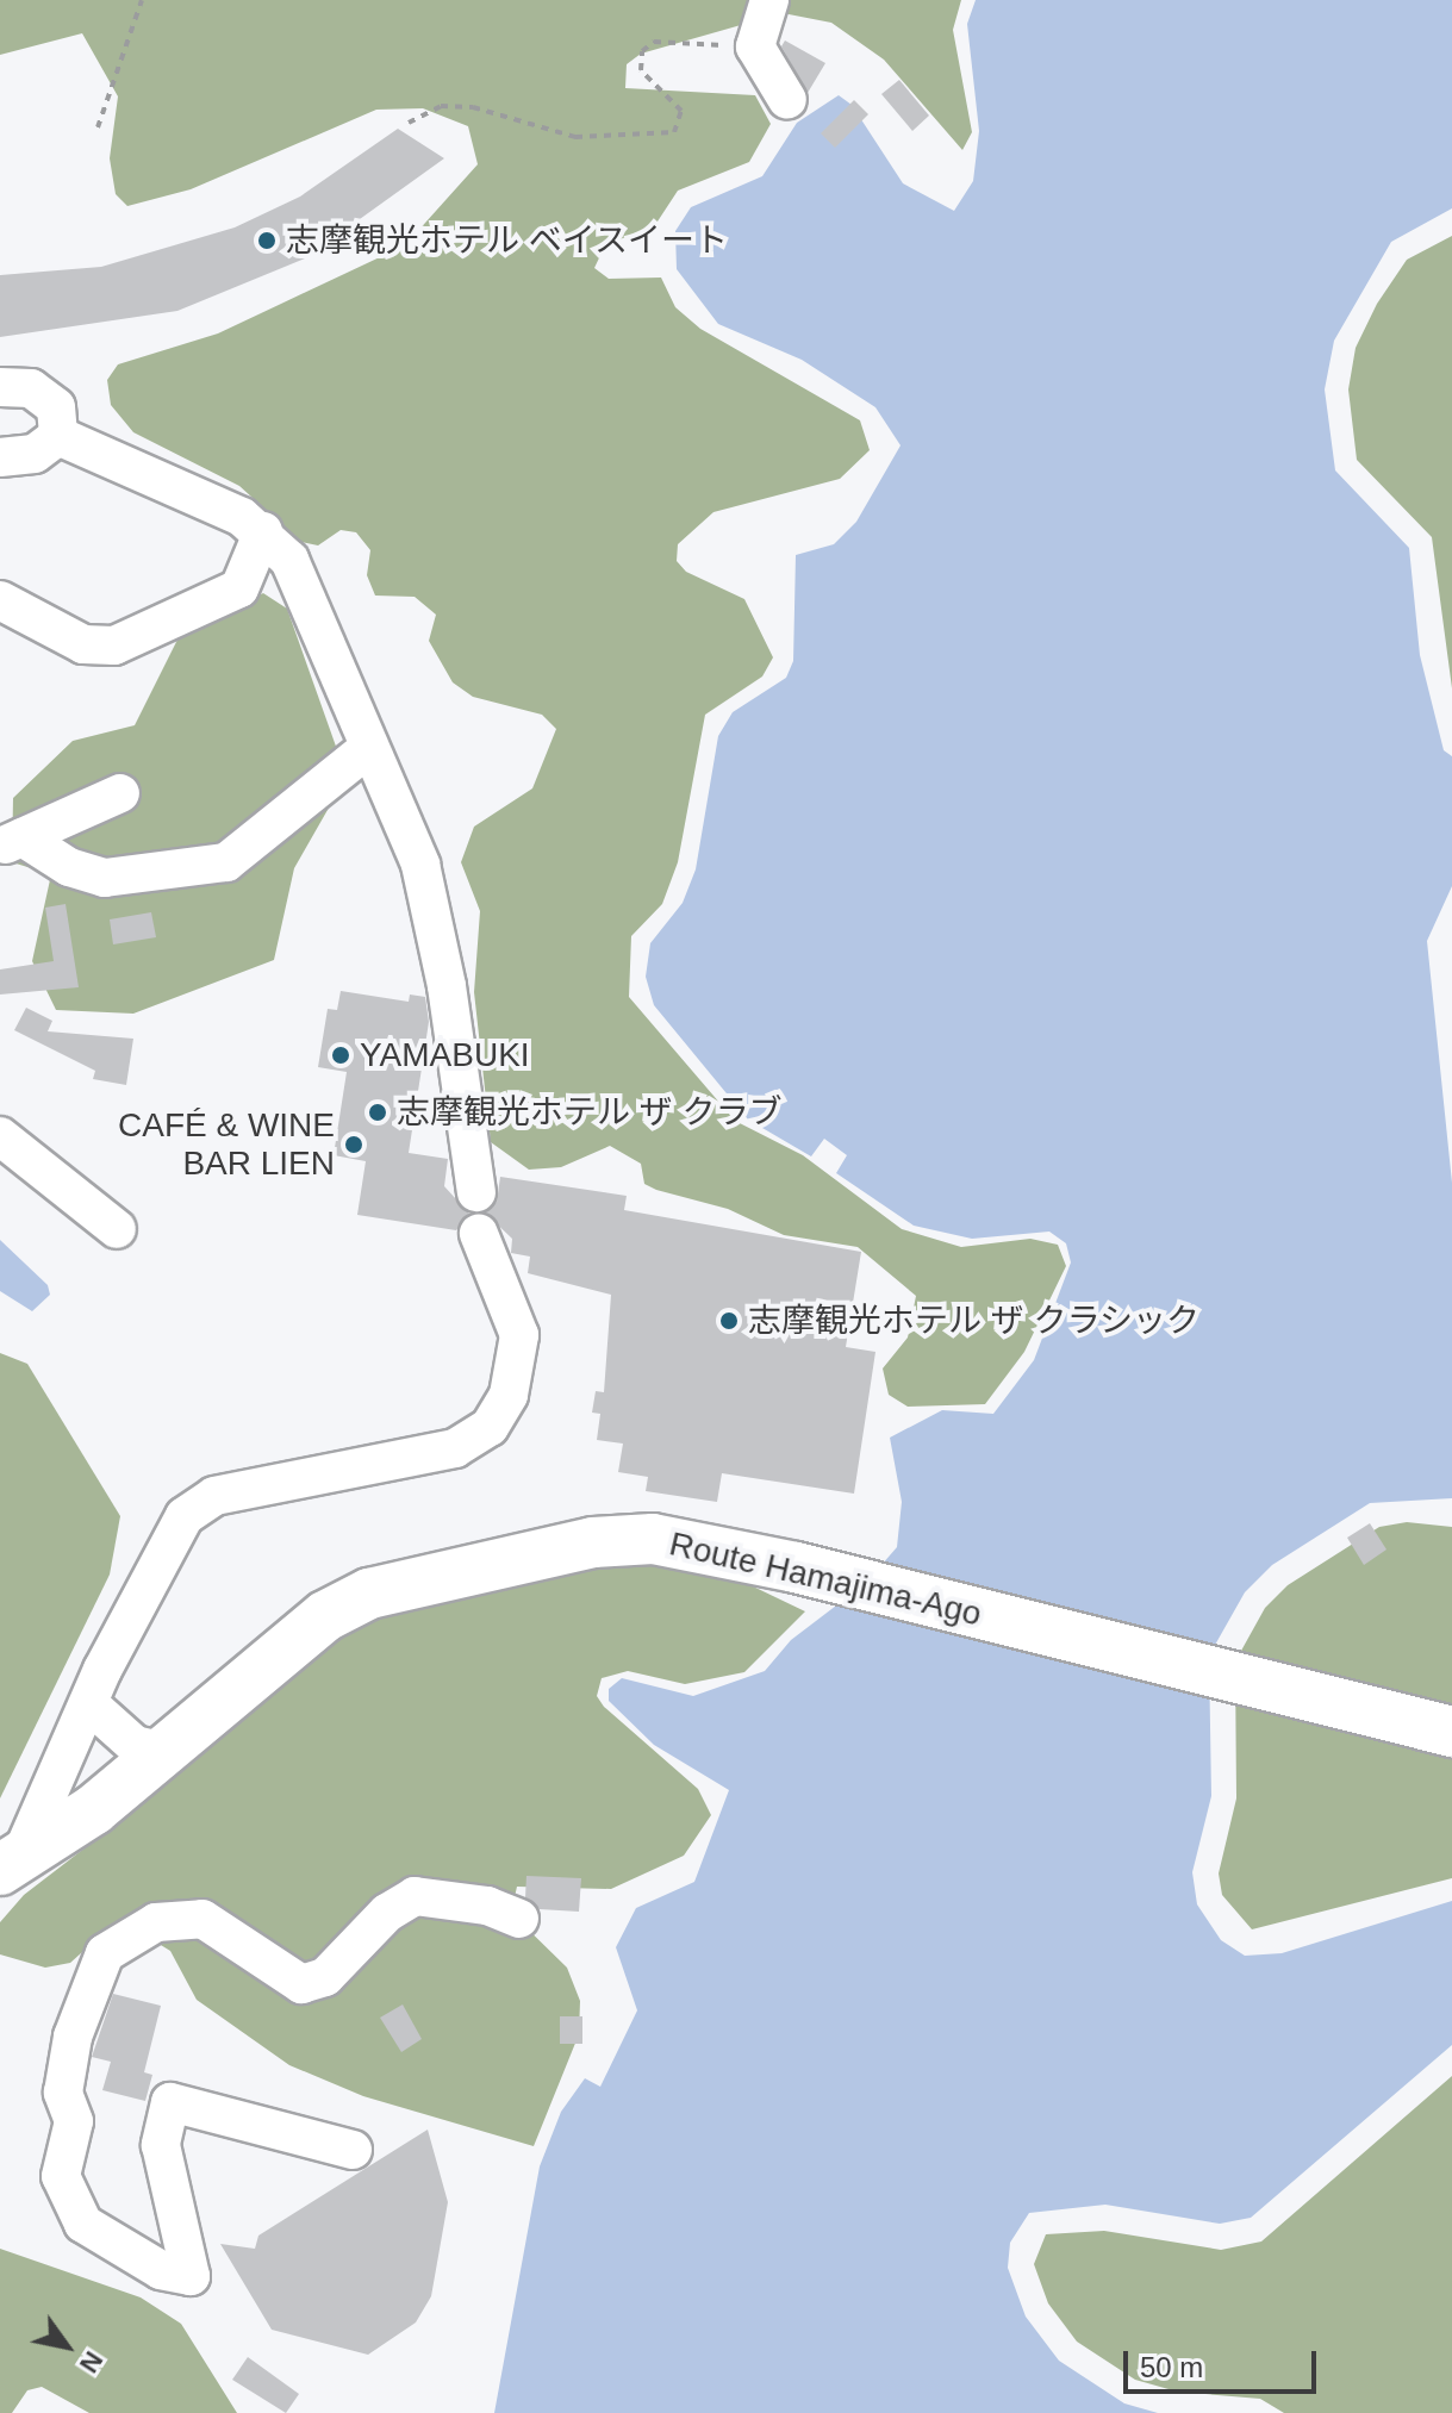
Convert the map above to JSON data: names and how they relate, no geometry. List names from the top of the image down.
{
  "streets": {
    "main road": ["Route Hamajima-Ago"]
  },
  "places": [
    "志摩観光ホテル ベイスイート",
    "YAMABUKI",
    "志摩観光ホテル ザ クラブ",
    "CAFÉ & WINE BAR LIEN",
    "志摩観光ホテル ザ クラシック"
  ],
  "scale_bar": "50 m",
  "north": "bottom right"
}
